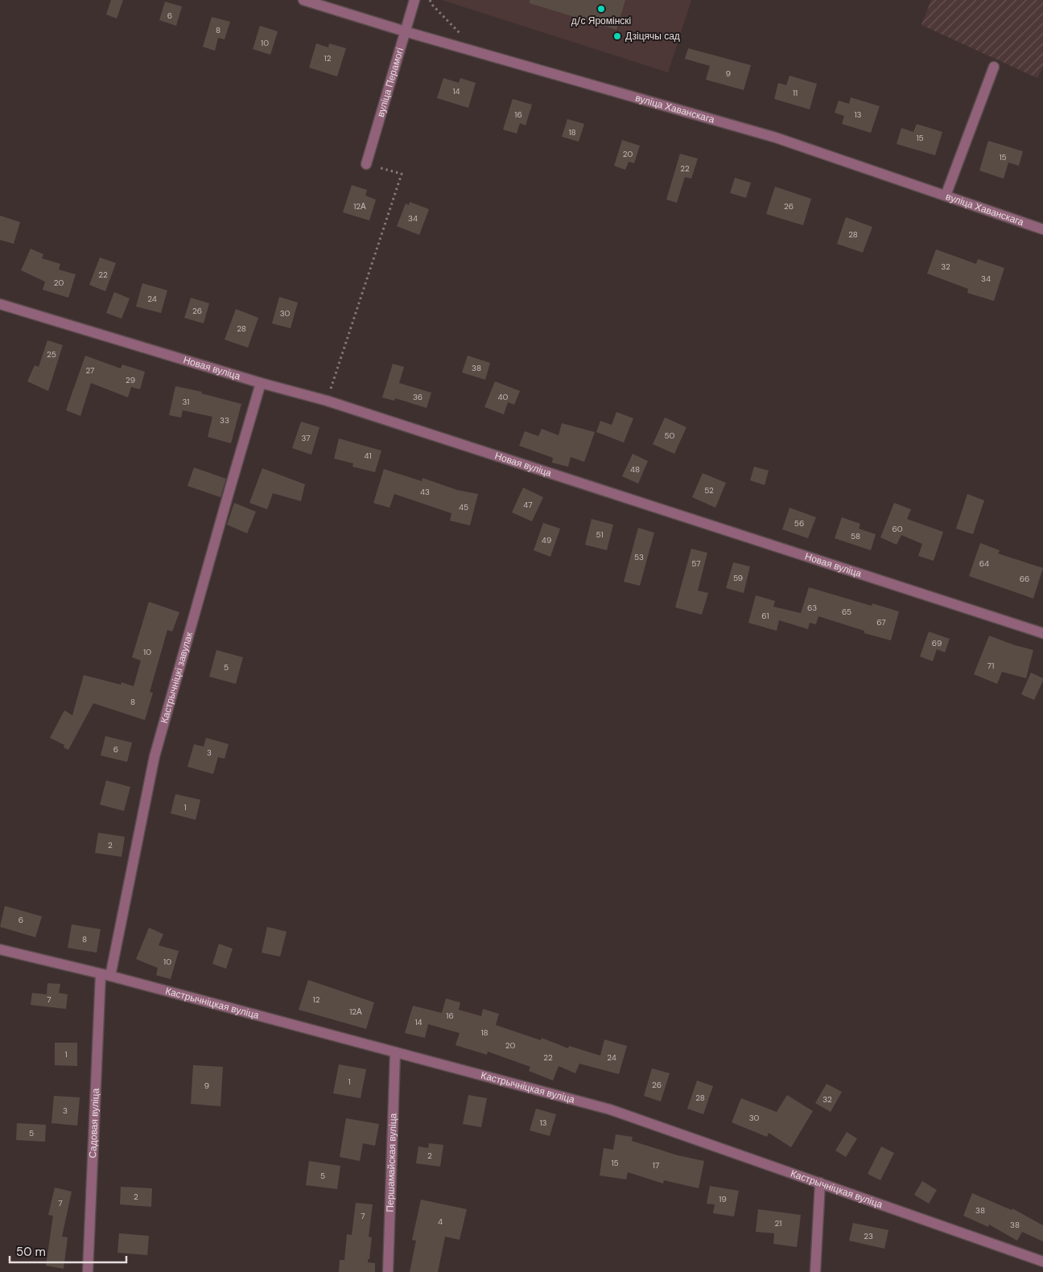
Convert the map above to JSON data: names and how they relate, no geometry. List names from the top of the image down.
{
  "streets": {
    "street": [
      "вуліца Перамогі",
      "вуліца Хаванскага",
      "Новая вуліца",
      "Кастрычніцкі завулак",
      "Кастрычніцкая вуліца",
      "Садовая вуліца",
      "Першамайская вуліца"
    ]
  },
  "crossings": [
    ["вуліца Перамогі", "вуліца Хаванскага"],
    ["Новая вуліца", "Кастрычніцкі завулак"],
    ["Кастрычніцкі завулак", "Кастрычніцкая вуліца"],
    ["Кастрычніцкі завулак", "Садовая вуліца"],
    ["Кастрычніцкая вуліца", "Садовая вуліца"],
    ["Кастрычніцкая вуліца", "Першамайская вуліца"]
  ],
  "places": ["д/с Яромінскі", "Дзіцячы сад"],
  "house_numbers": [
    "6",
    "8",
    "10",
    "12",
    "9",
    "14",
    "11",
    "16",
    "13",
    "18",
    "15",
    "20",
    "15",
    "22",
    "12А",
    "26",
    "34",
    "28",
    "32",
    "22",
    "34",
    "20",
    "24",
    "26",
    "30",
    "28",
    "25",
    "38",
    "27",
    "29",
    "36",
    "40",
    "31",
    "33",
    "50",
    "37",
    "41",
    "48",
    "52",
    "43",
    "47",
    "45",
    "56",
    "60",
    "51",
    "58",
    "49",
    "53",
    "57",
    "64",
    "59",
    "66",
    "63",
    "65",
    "61",
    "67",
    "69",
    "10",
    "71",
    "5",
    "8",
    "6",
    "3",
    "1",
    "2",
    "6",
    "8",
    "10",
    "7",
    "12",
    "12А",
    "16",
    "14",
    "18",
    "20",
    "1",
    "22",
    "24",
    "1",
    "26",
    "9",
    "28",
    "32",
    "3",
    "30",
    "13",
    "5",
    "2",
    "15",
    "17",
    "5",
    "2",
    "19",
    "7",
    "38",
    "7",
    "4",
    "21",
    "38",
    "23"
  ],
  "scale_bar": "50 m"
}
